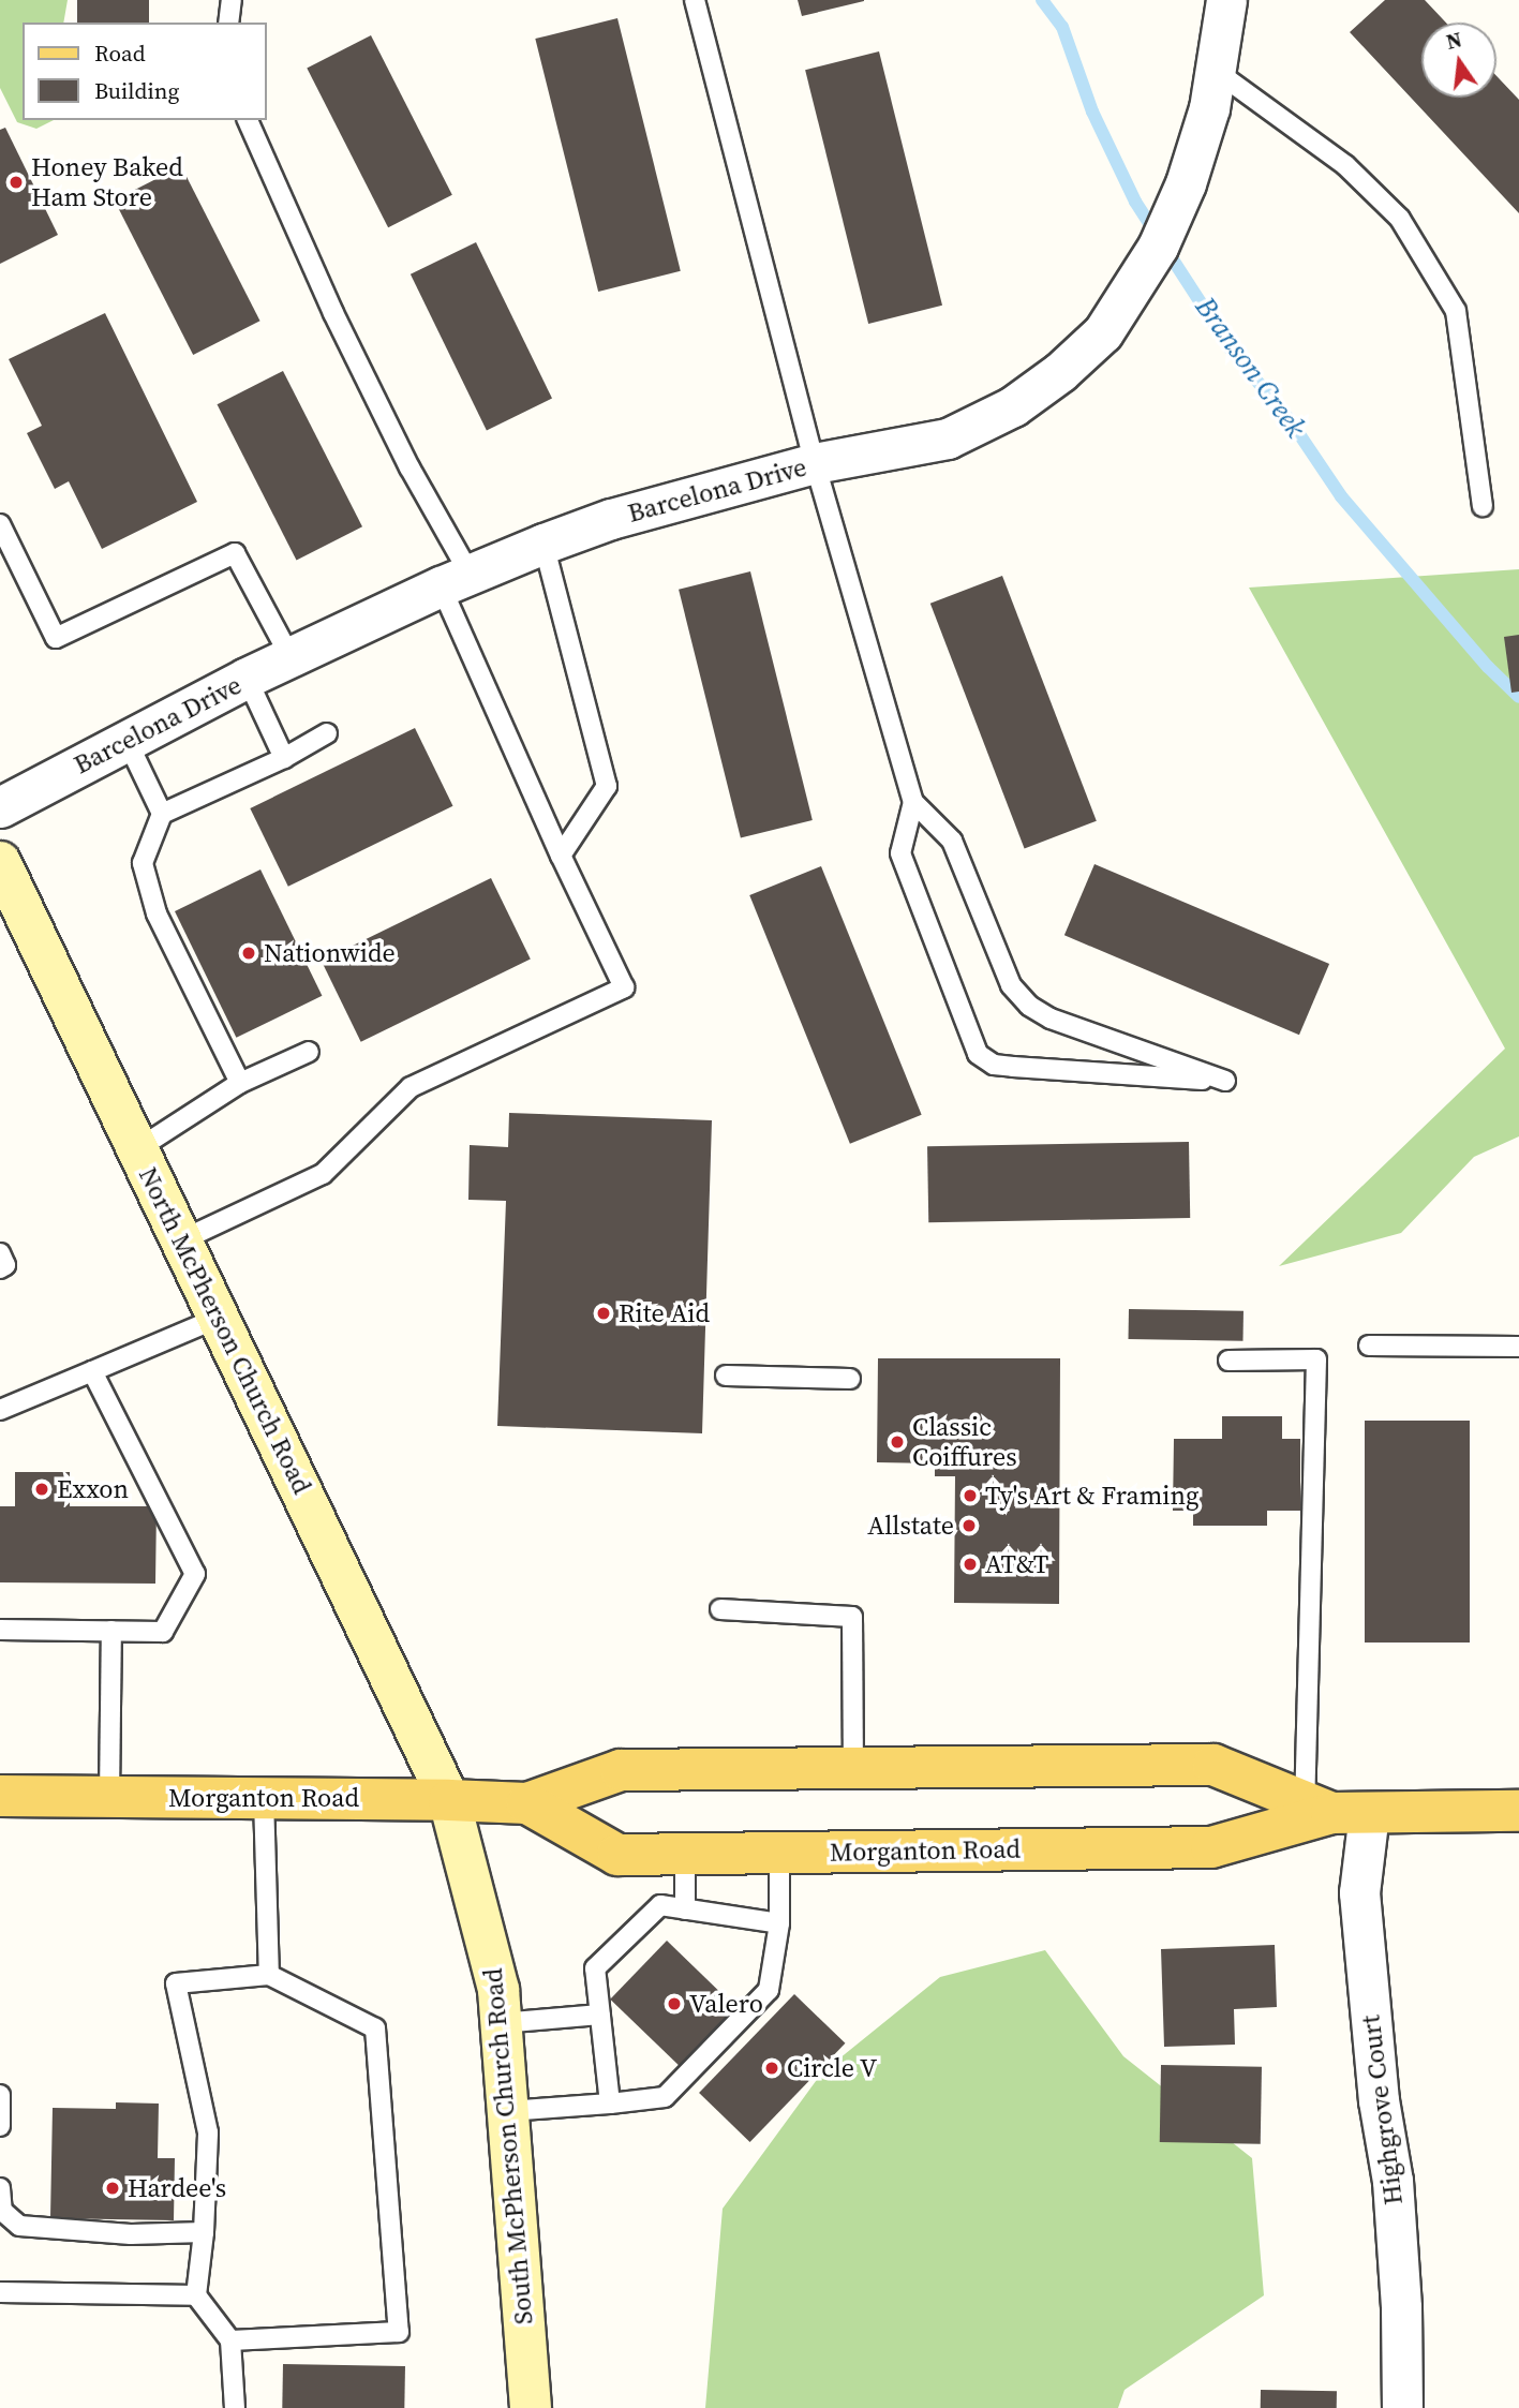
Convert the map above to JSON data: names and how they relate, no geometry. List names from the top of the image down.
{
  "streets": {
    "main road": ["North McPherson Church Road", "Morganton Road", "South McPherson Church Road"],
    "street": ["Barcelona Drive", "Highgrove Court"]
  },
  "crossings": [
    ["North McPherson Church Road", "Morganton Road"],
    ["North McPherson Church Road", "South McPherson Church Road"],
    ["Morganton Road", "Highgrove Court"],
    ["Morganton Road", "South McPherson Church Road"]
  ],
  "water": ["Branson Creek"],
  "places": [
    "Honey Baked Ham Store",
    "Nationwide",
    "Rite Aid",
    "Classic Coiffures",
    "Exxon",
    "Ty's Art & Framing",
    "Allstate",
    "AT&T",
    "Valero",
    "Circle V",
    "Hardee's"
  ],
  "legend": ["Road", "Building"],
  "north": "top"
}
